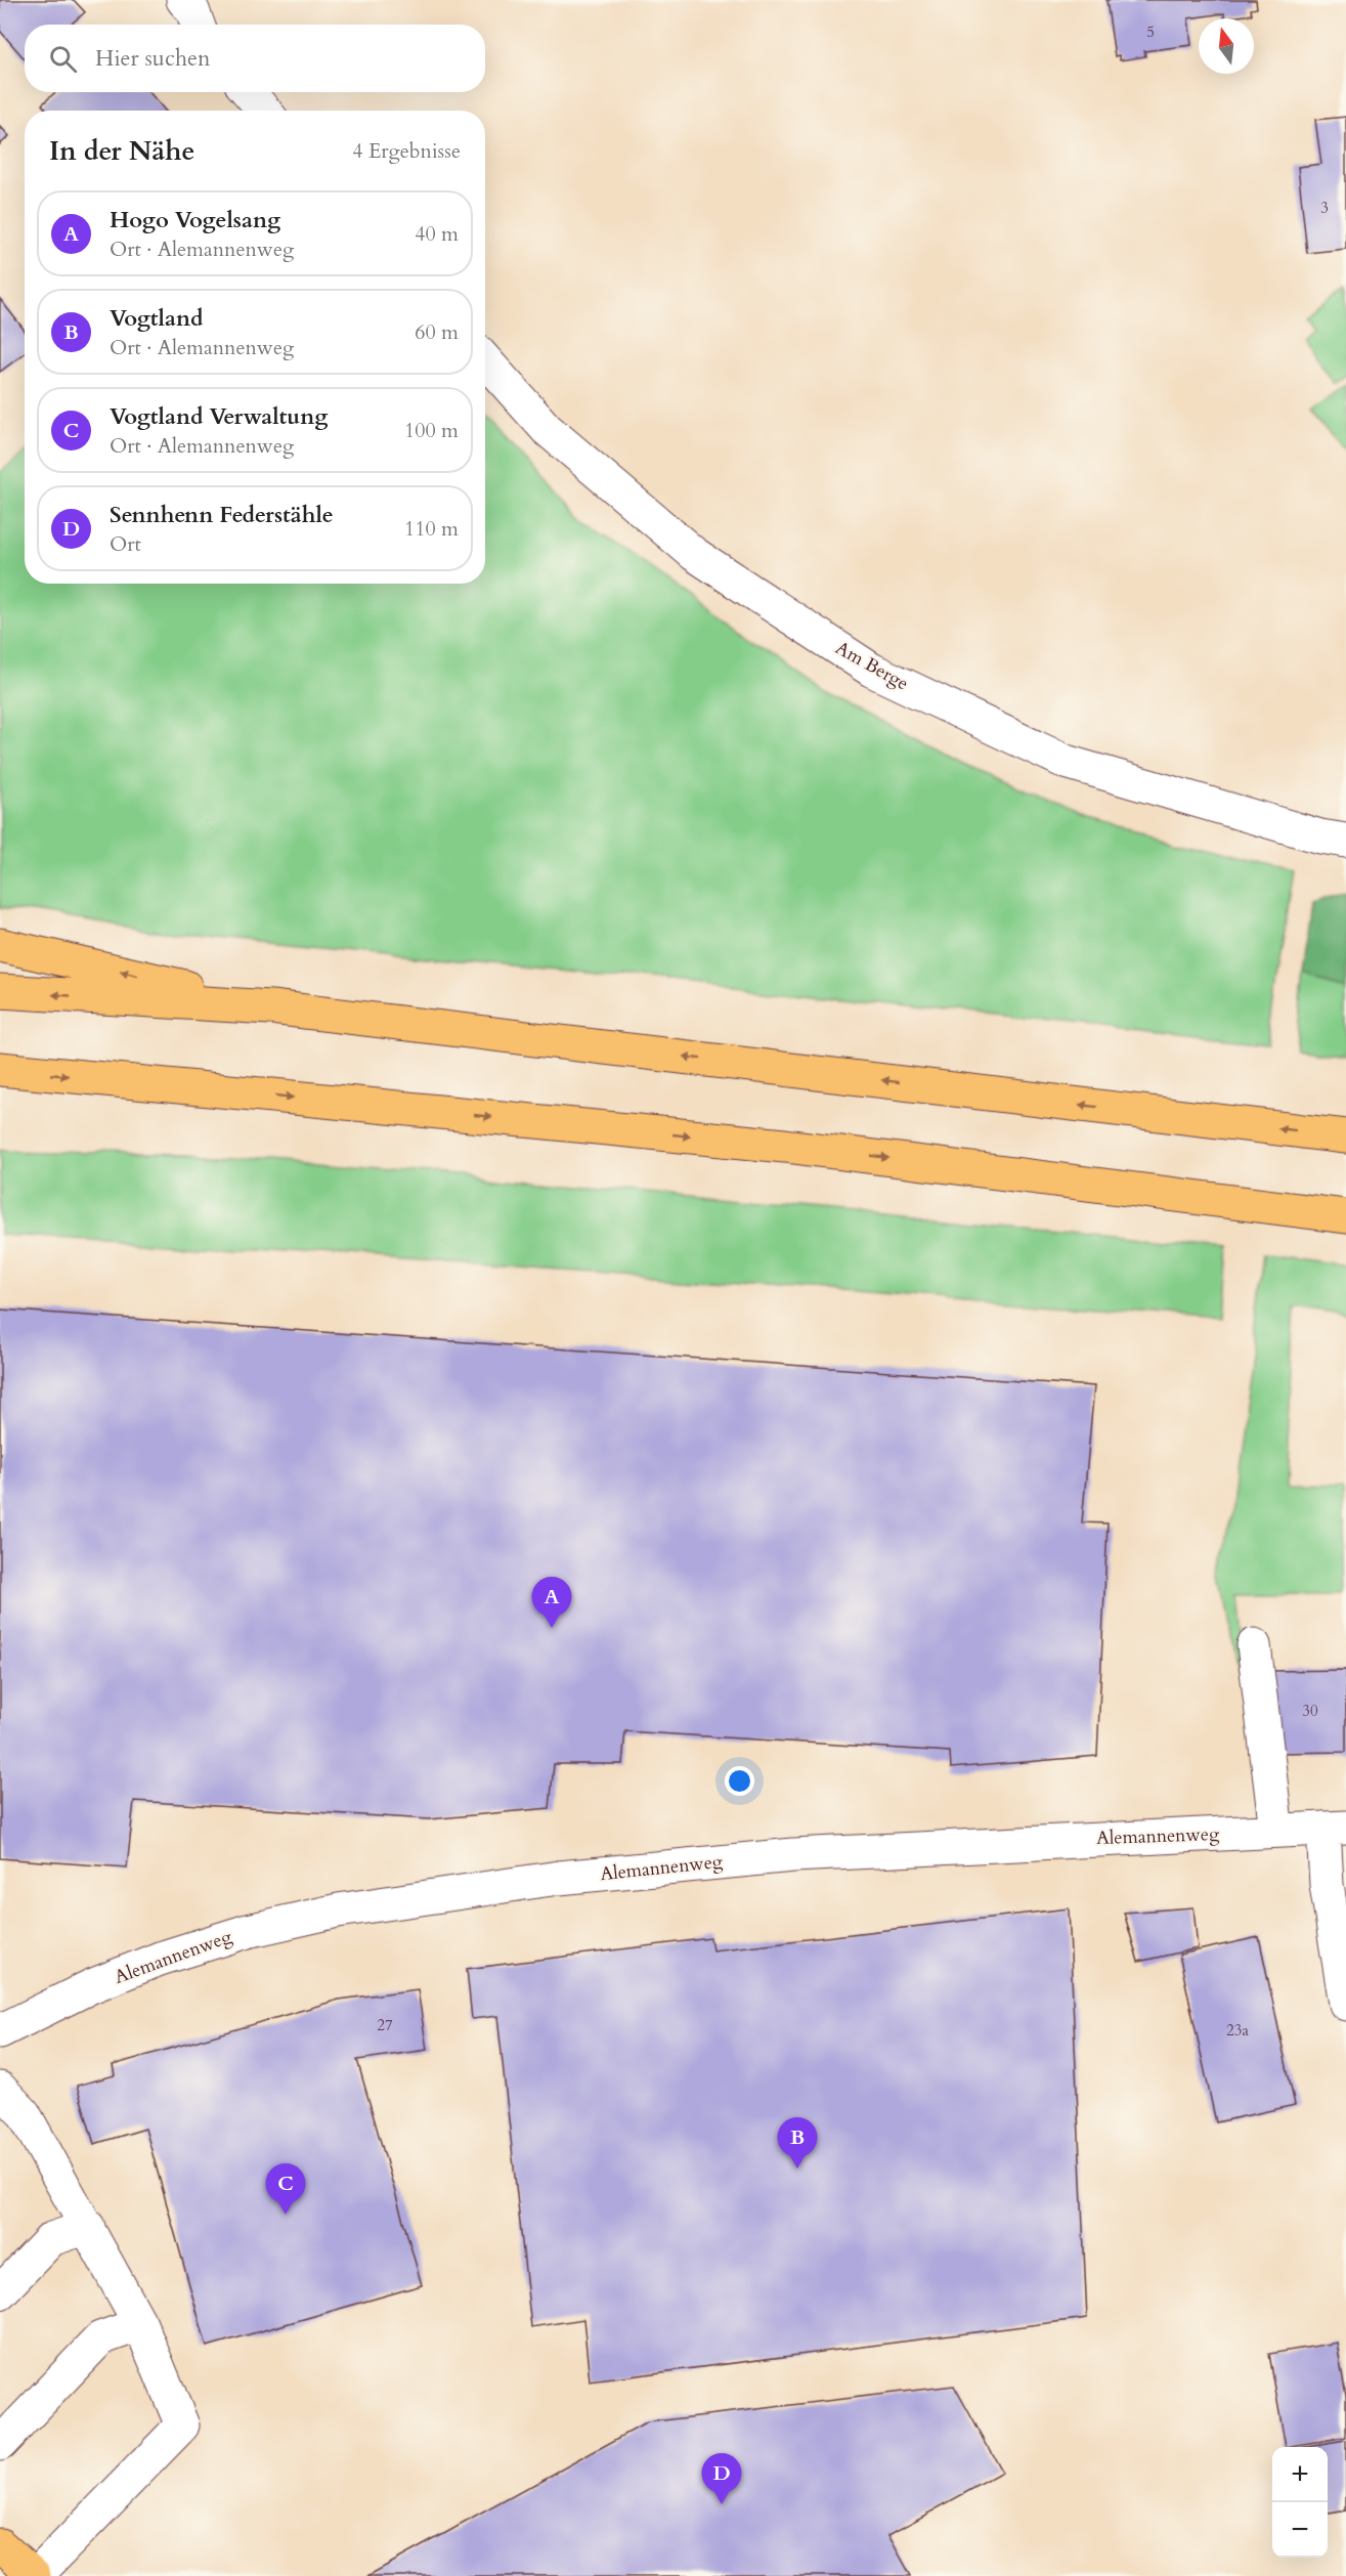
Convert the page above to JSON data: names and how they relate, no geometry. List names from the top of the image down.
{
  "streets": {
    "street": ["Am Berge", "Alemannenweg"]
  },
  "house_numbers": [
    "5",
    "3",
    "30",
    "27",
    "23a"
  ],
  "north": "top",
  "page": {
    "search": "Hier suchen",
    "heading": ["In der Nähe", "4 Ergebnisse"],
    "list": [
      {
        "mark": "A",
        "name": "Hogo Vogelsang",
        "note": "Ort · Alemannenweg",
        "value": "40 m"
      },
      {
        "mark": "B",
        "name": "Vogtland",
        "note": "Ort · Alemannenweg",
        "value": "60 m"
      },
      {
        "mark": "C",
        "name": "Vogtland Verwaltung",
        "note": "Ort · Alemannenweg",
        "value": "100 m"
      },
      {
        "mark": "D",
        "name": "Sennhenn Federstähle",
        "note": "Ort",
        "value": "110 m"
      }
    ],
    "pins": [
      "A",
      "B",
      "C",
      "D"
    ],
    "map_buttons": ["+", "−"]
  }
}
